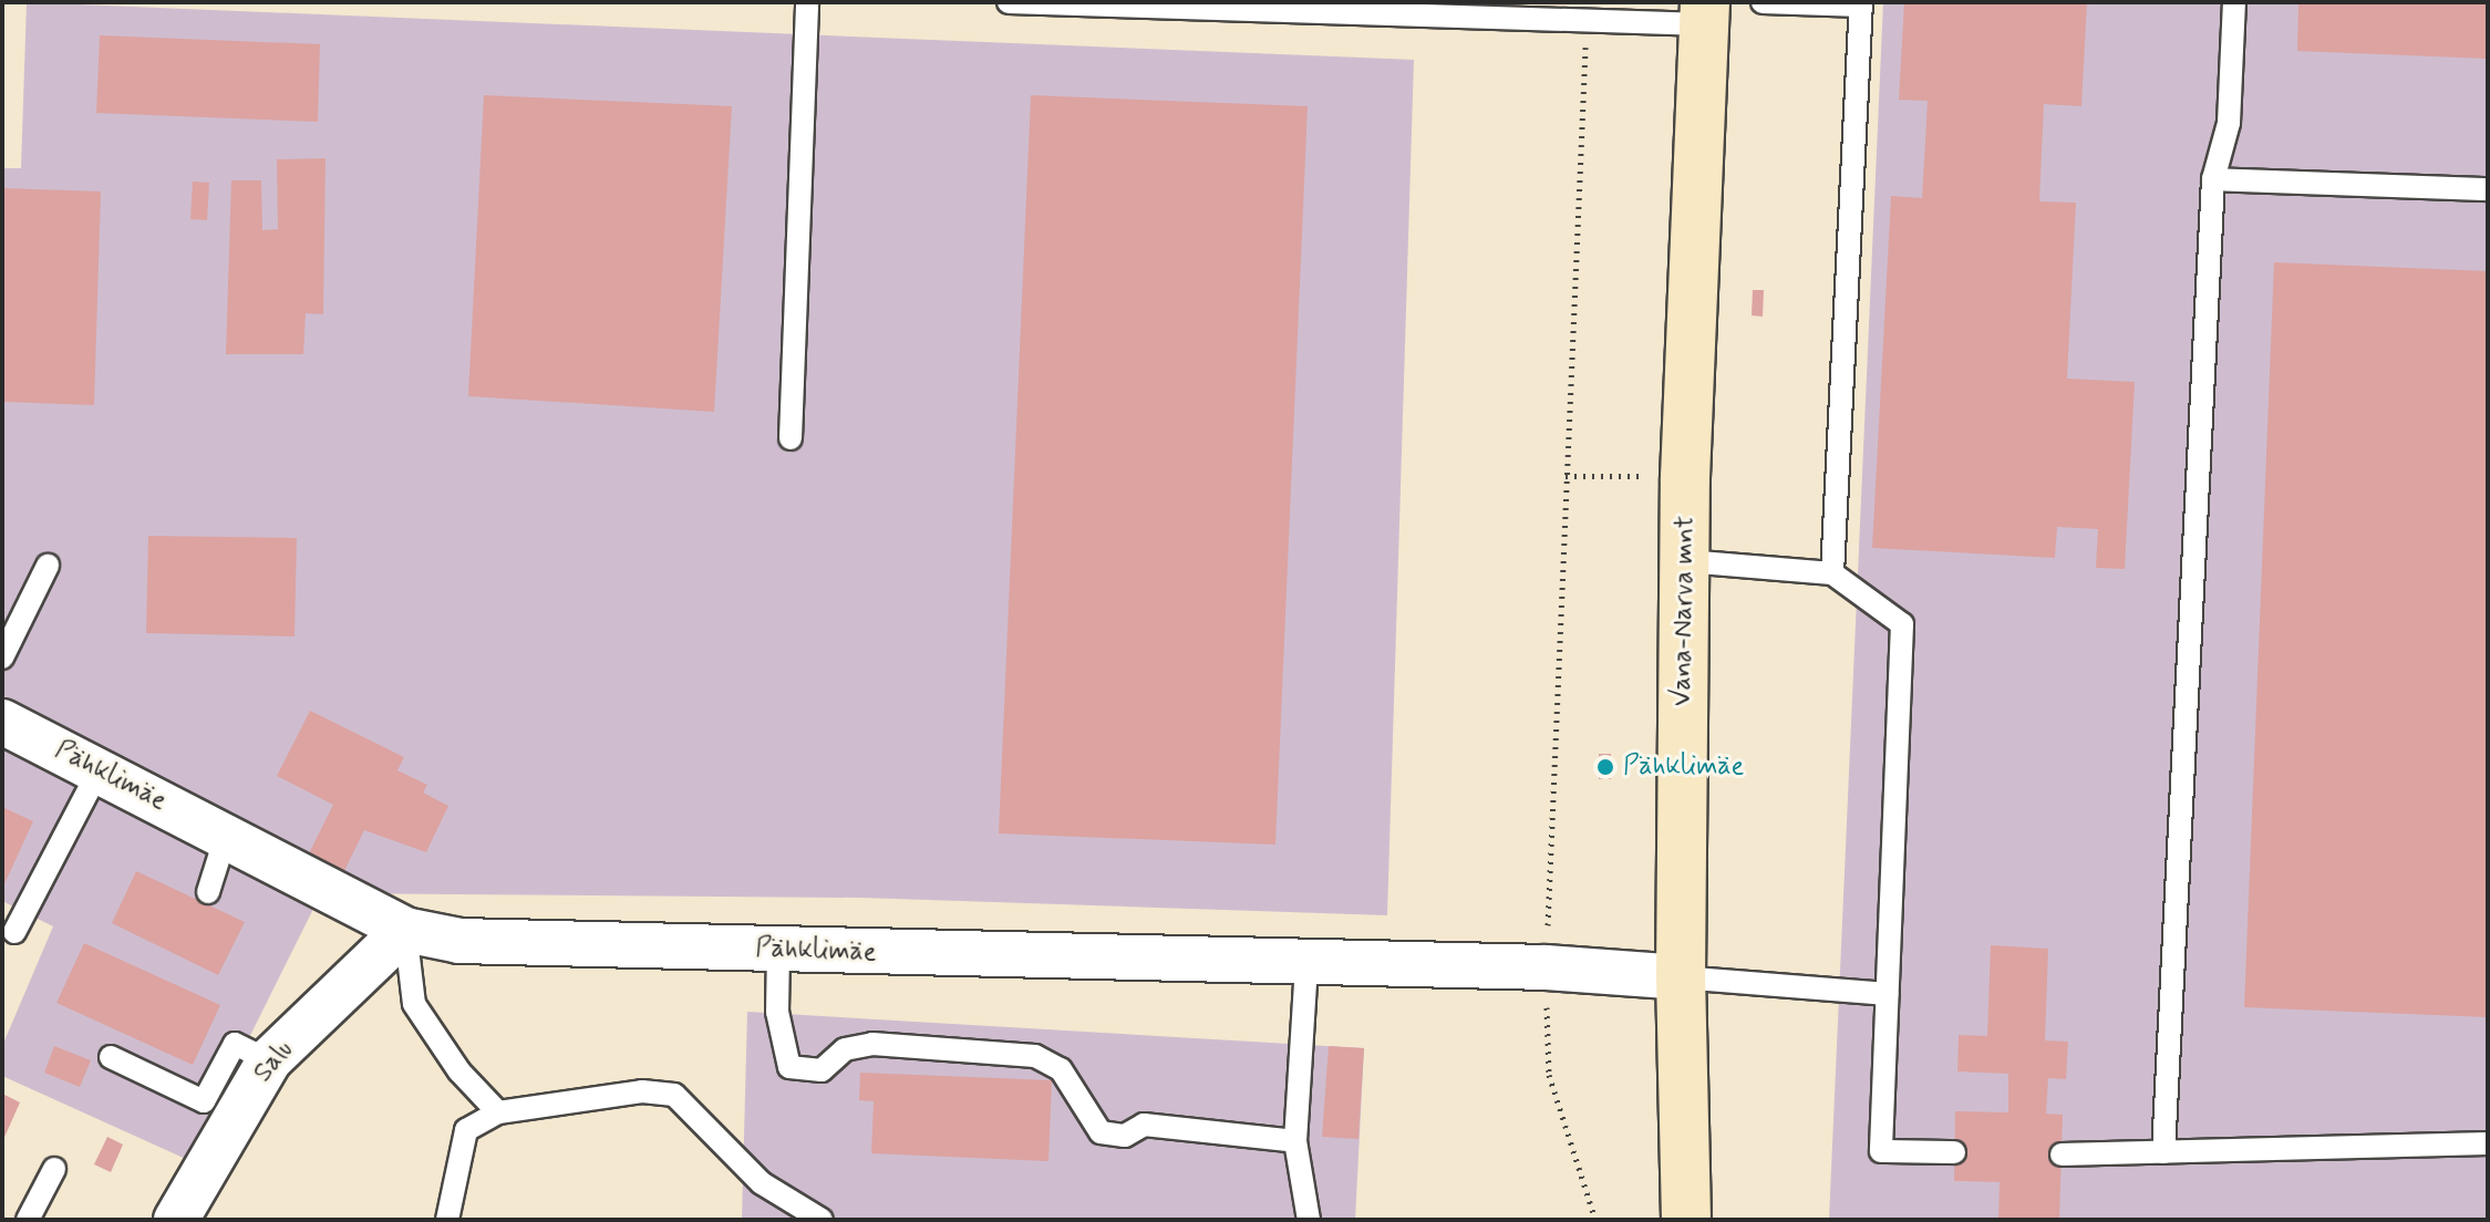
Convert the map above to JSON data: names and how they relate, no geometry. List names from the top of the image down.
{
  "streets": {
    "main road": ["Vana-Narva mnt"],
    "street": ["Pähklimäe", "Salu"]
  },
  "crossings": [
    ["Vana-Narva mnt", "Pähklimäe"],
    ["Pähklimäe", "Salu"]
  ],
  "places": ["Pähklimäe"]
}
